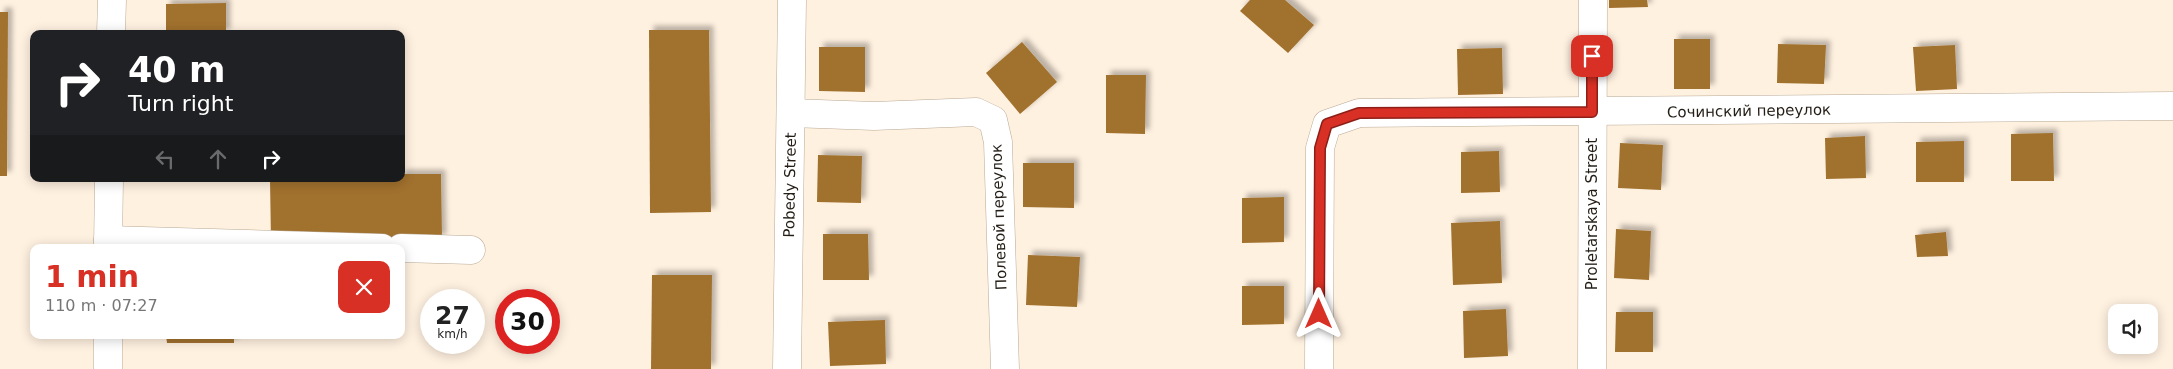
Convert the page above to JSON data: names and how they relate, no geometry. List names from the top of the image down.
{
  "streets": {
    "street": [
      "Сочинский переулок",
      "Pobedy Street",
      "Proletarskaya Street",
      "Полевой переулок"
    ]
  },
  "crossings": [
    ["Сочинский переулок", "Proletarskaya Street"],
    ["Pobedy Street", "Полевой переулок"]
  ],
  "page": {
    "turn": ["40 m", "Turn right"],
    "heading": ["1 min", "110 m · 07:27"],
    "speed": "27 km/h",
    "limit": "30"
  }
}
